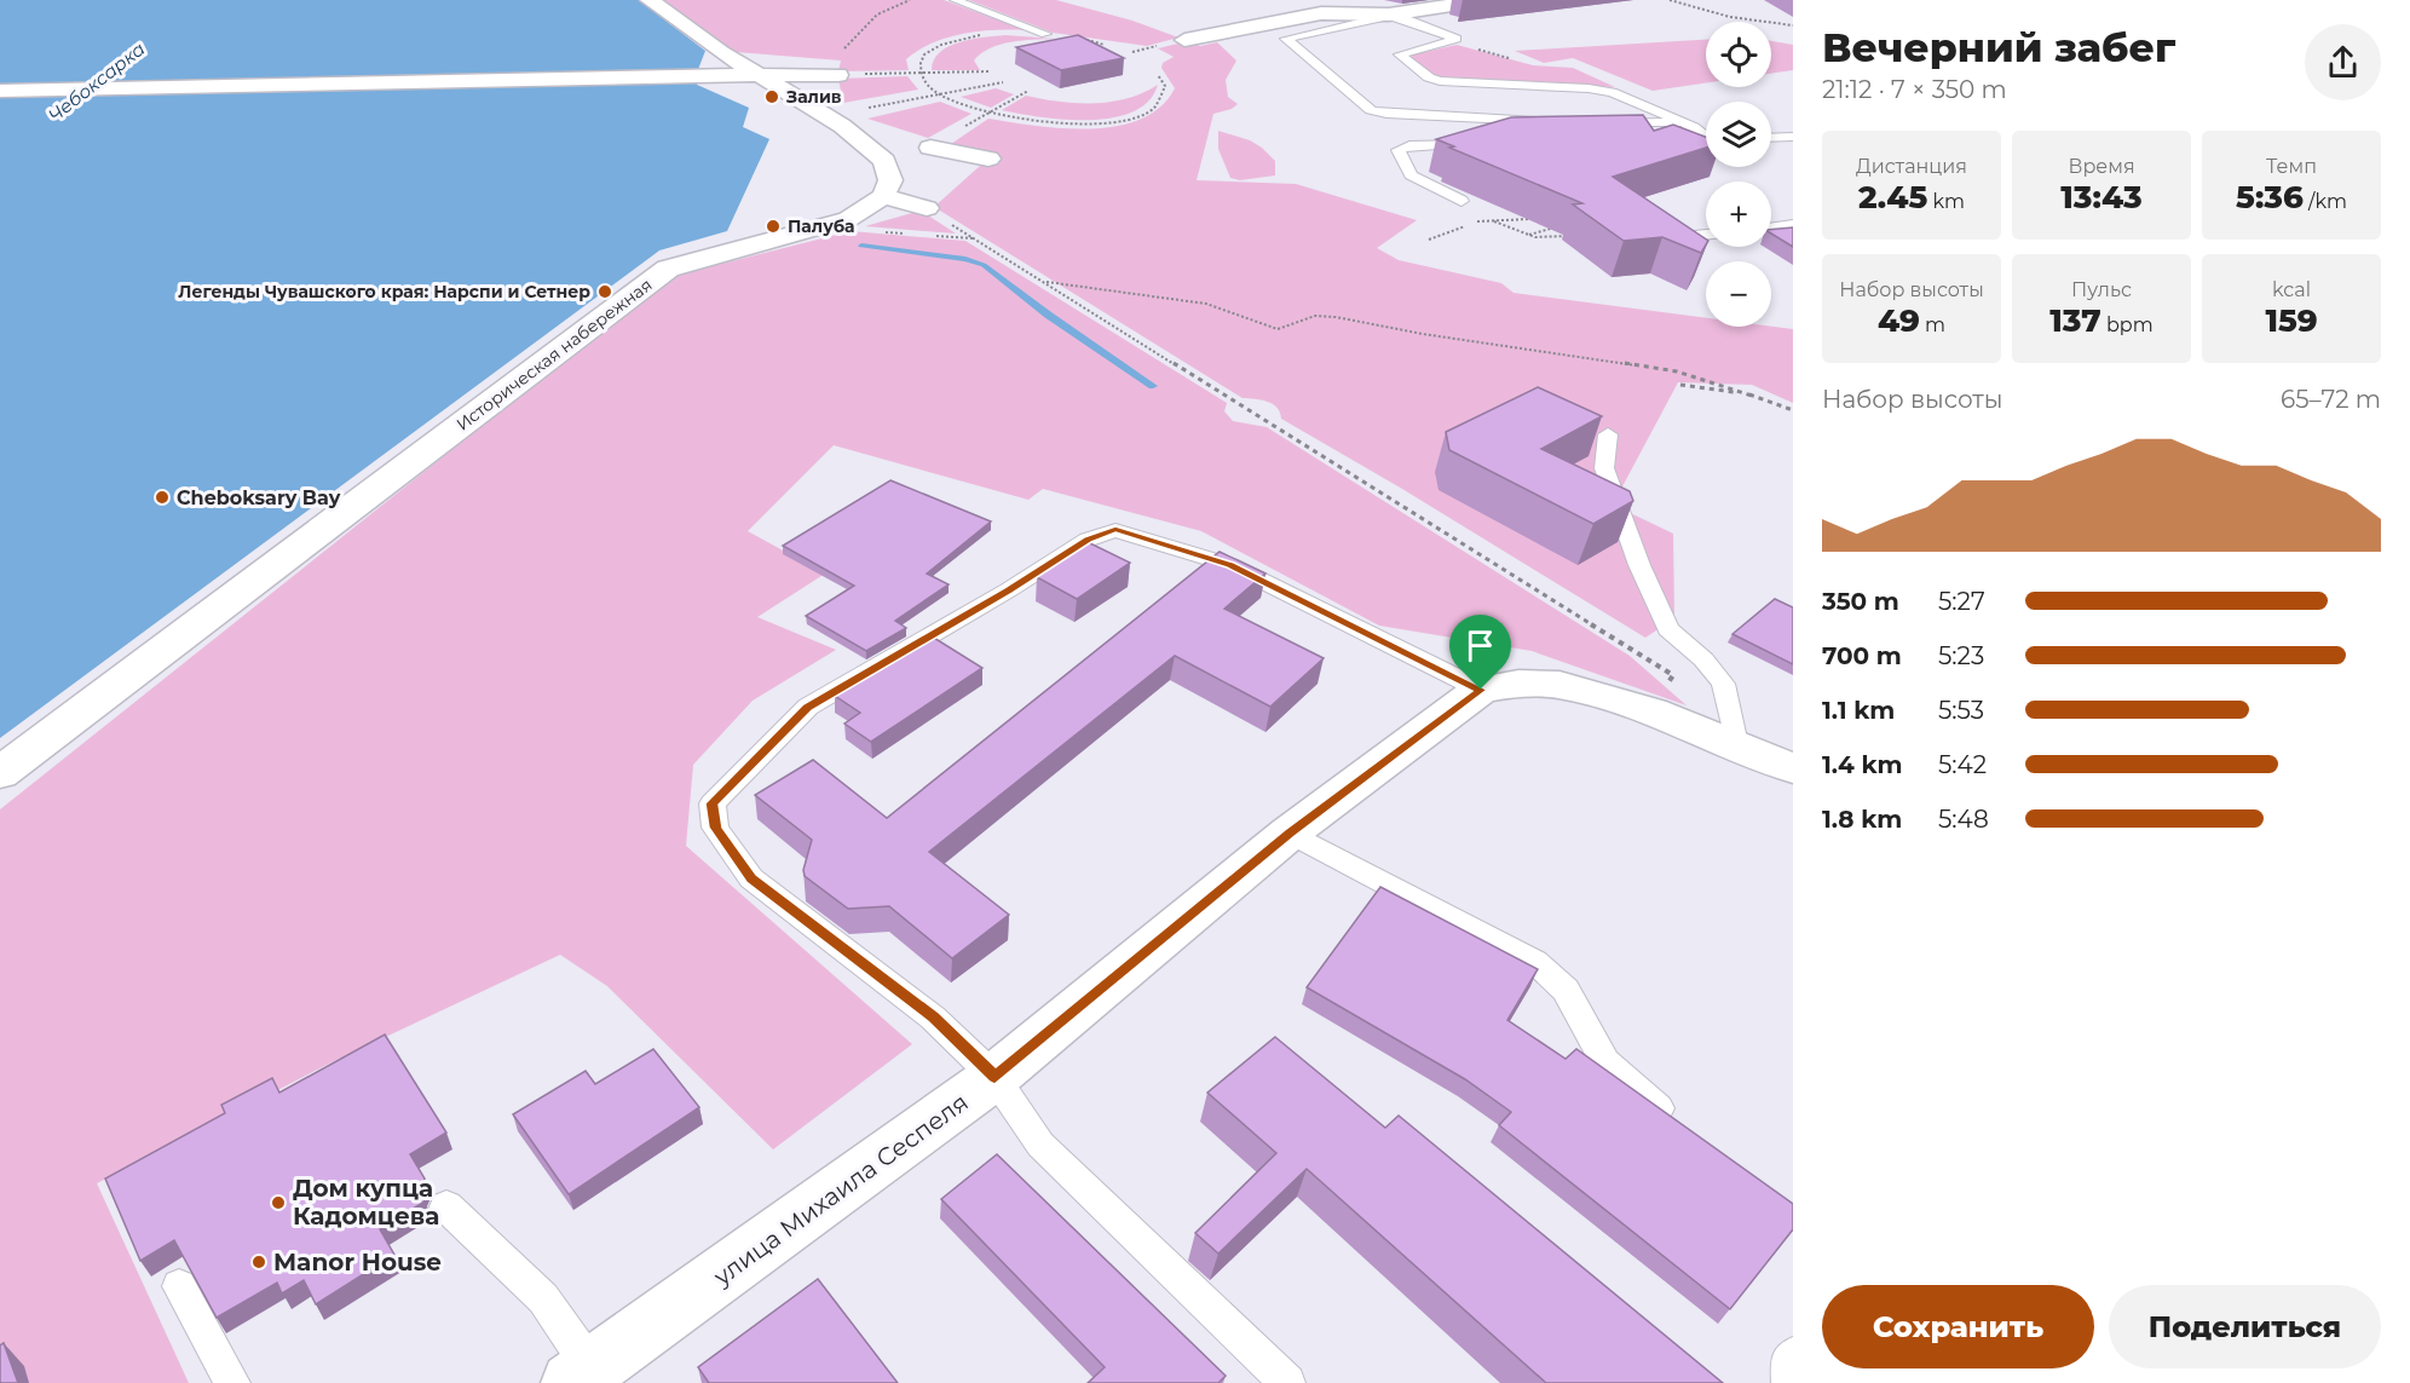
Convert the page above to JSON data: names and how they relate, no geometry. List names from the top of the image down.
{
  "streets": {
    "street": ["Историческая набережная", "улица Михаила Сеспеля"]
  },
  "water": ["Чебоксарка"],
  "places": [
    "Залив",
    "Палуба",
    "Легенды Чувашского края: Нарспи и Сетнер",
    "Cheboksary Bay",
    "Дом купца Кадомцева",
    "Manor House"
  ],
  "page": {
    "heading": ["Вечерний забег", "21:12 · 7 × 350 m"],
    "map_buttons": ["+", "−"],
    "stats": [
      ["Дистанция", "2.45 km"],
      ["Время", "13:43"],
      ["Темп", "5:36 /km"],
      ["Набор высоты", "49 m"],
      ["Пульс", "137 bpm"],
      ["kcal", "159"]
    ],
    "chart": ["Набор высоты", "65–72 m"],
    "list": [
      {
        "name": "350 m",
        "note": "5:27"
      },
      {
        "name": "700 m",
        "note": "5:23"
      },
      {
        "name": "1.1 km",
        "note": "5:53"
      },
      {
        "name": "1.4 km",
        "note": "5:42"
      },
      {
        "name": "1.8 km",
        "note": "5:48"
      }
    ],
    "buttons": ["Сохранить", "Поделиться"]
  }
}
